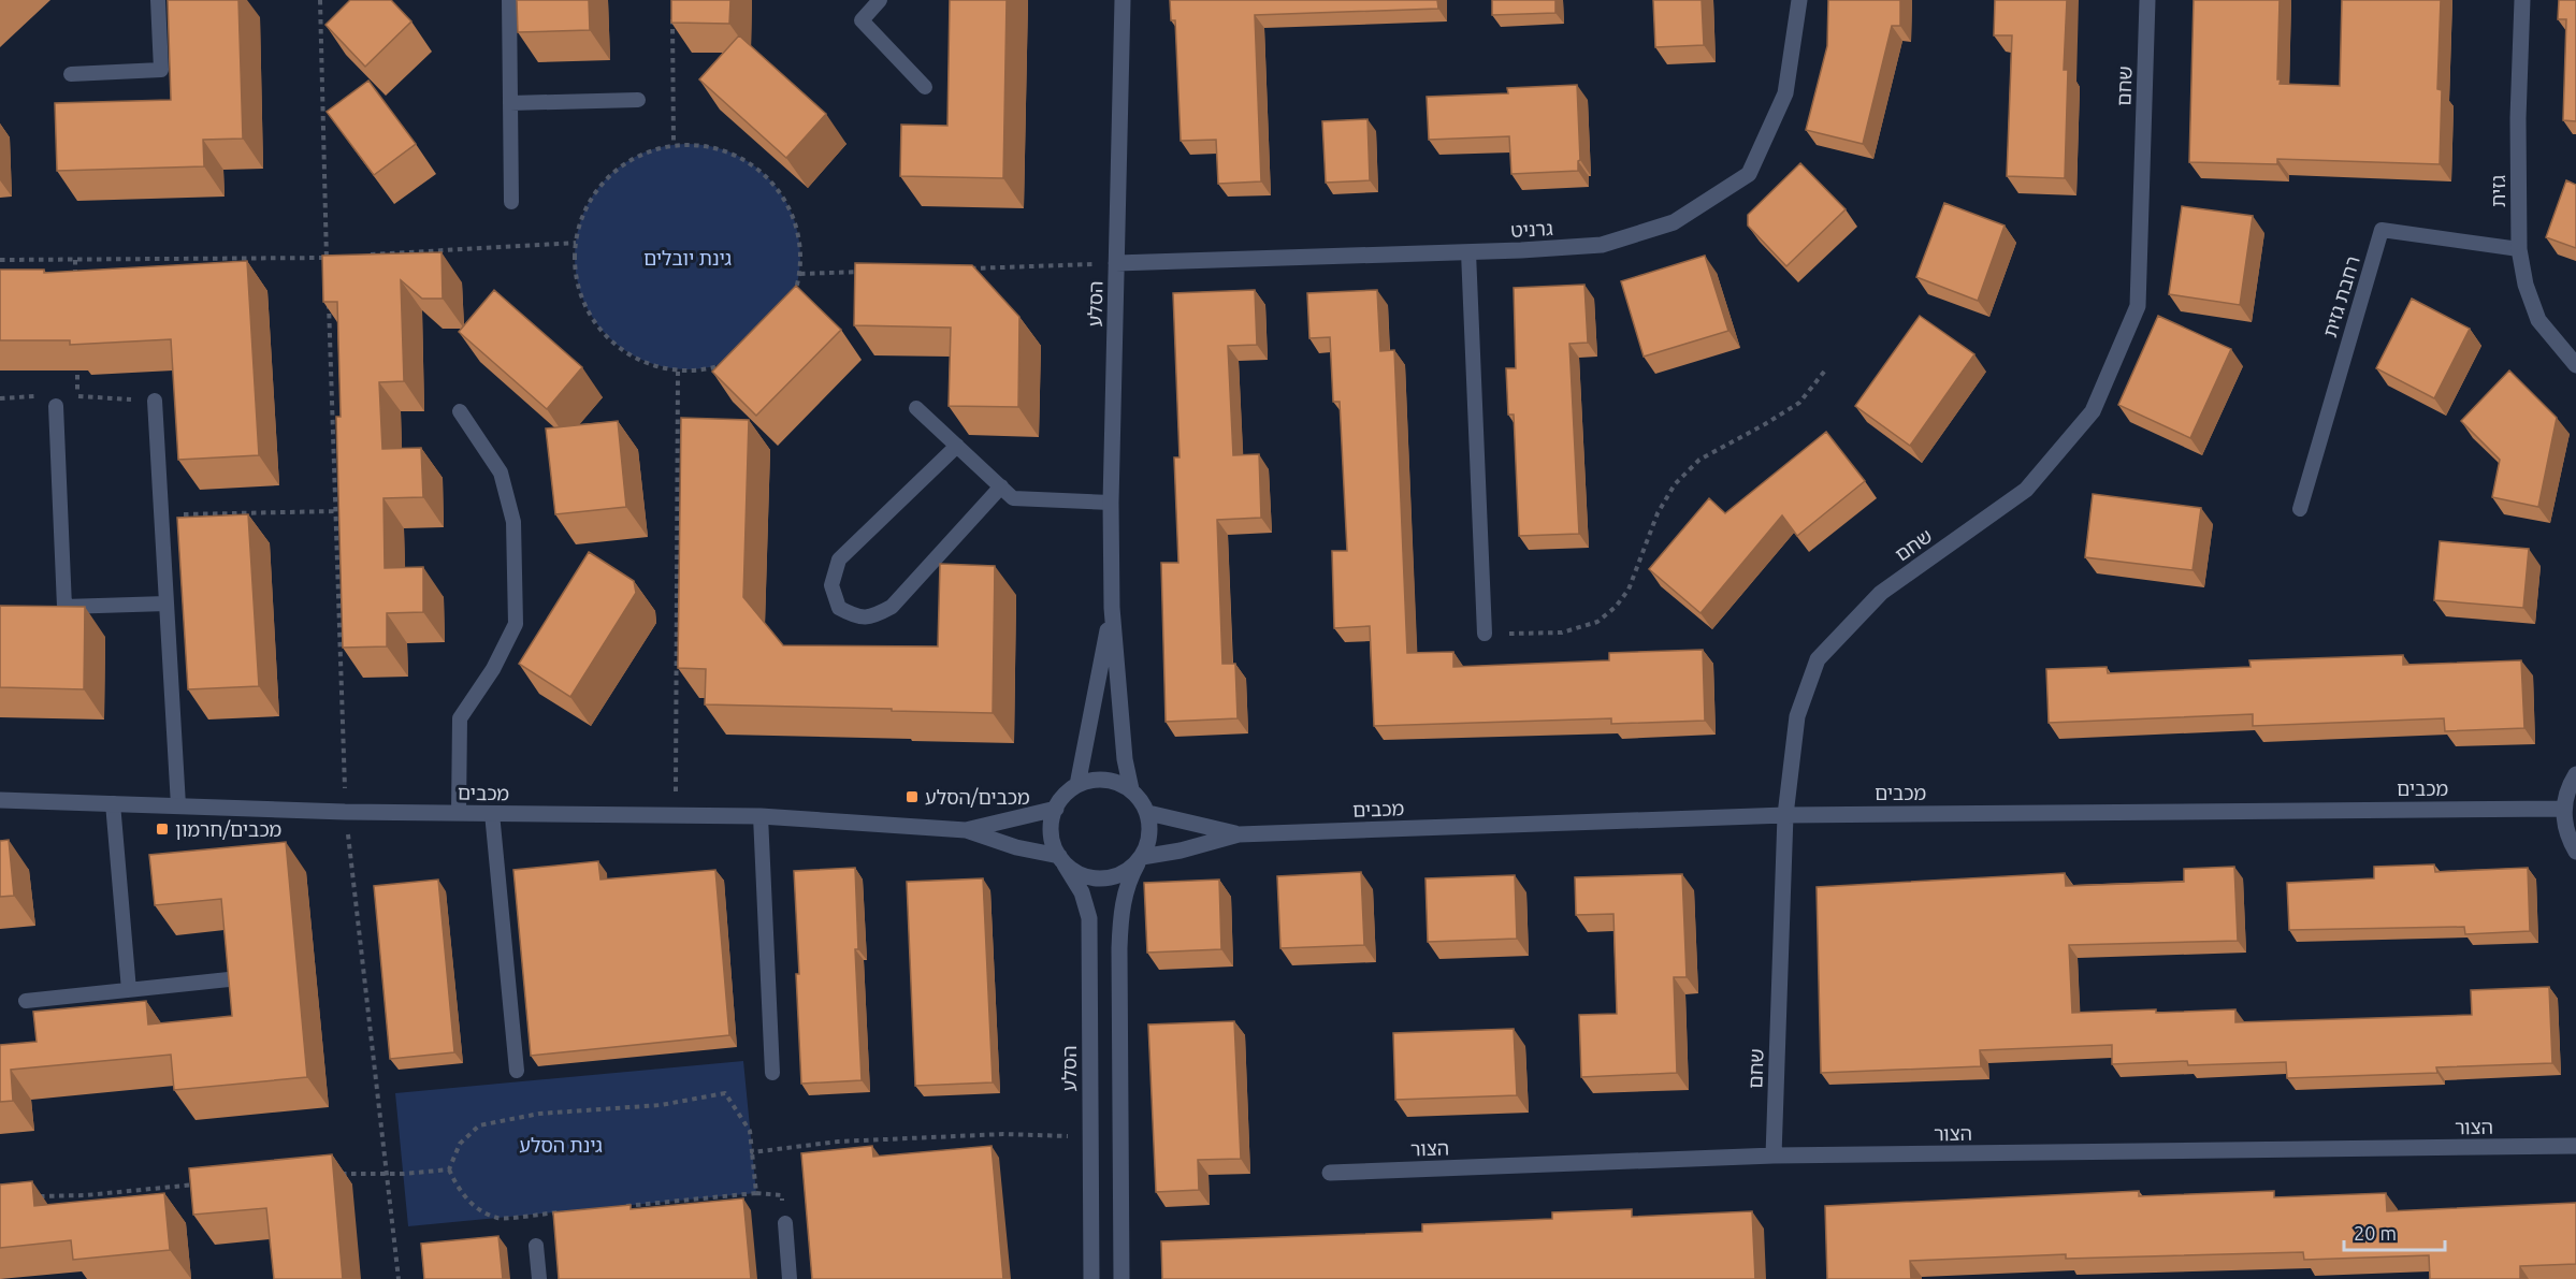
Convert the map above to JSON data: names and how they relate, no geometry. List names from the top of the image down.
{
  "streets": {
    "street": [
      "שחם",
      "גזית",
      "גרניט",
      "הסלע",
      "מכבים",
      "הצור"
    ],
    "lane": ["רחבת גזית"]
  },
  "crossings": [
    ["שחם", "מכבים"],
    ["שחם", "הצור"],
    ["גזית", "רחבת גזית"],
    ["גרניט", "הסלע"],
    ["הסלע", "מכבים"]
  ],
  "parks": ["גינת יובלים", "גינת הסלע"],
  "places": {
    "transit": ["מכבים/הסלע", "מכבים/חרמון"]
  },
  "scale_bar": "20 m"
}
